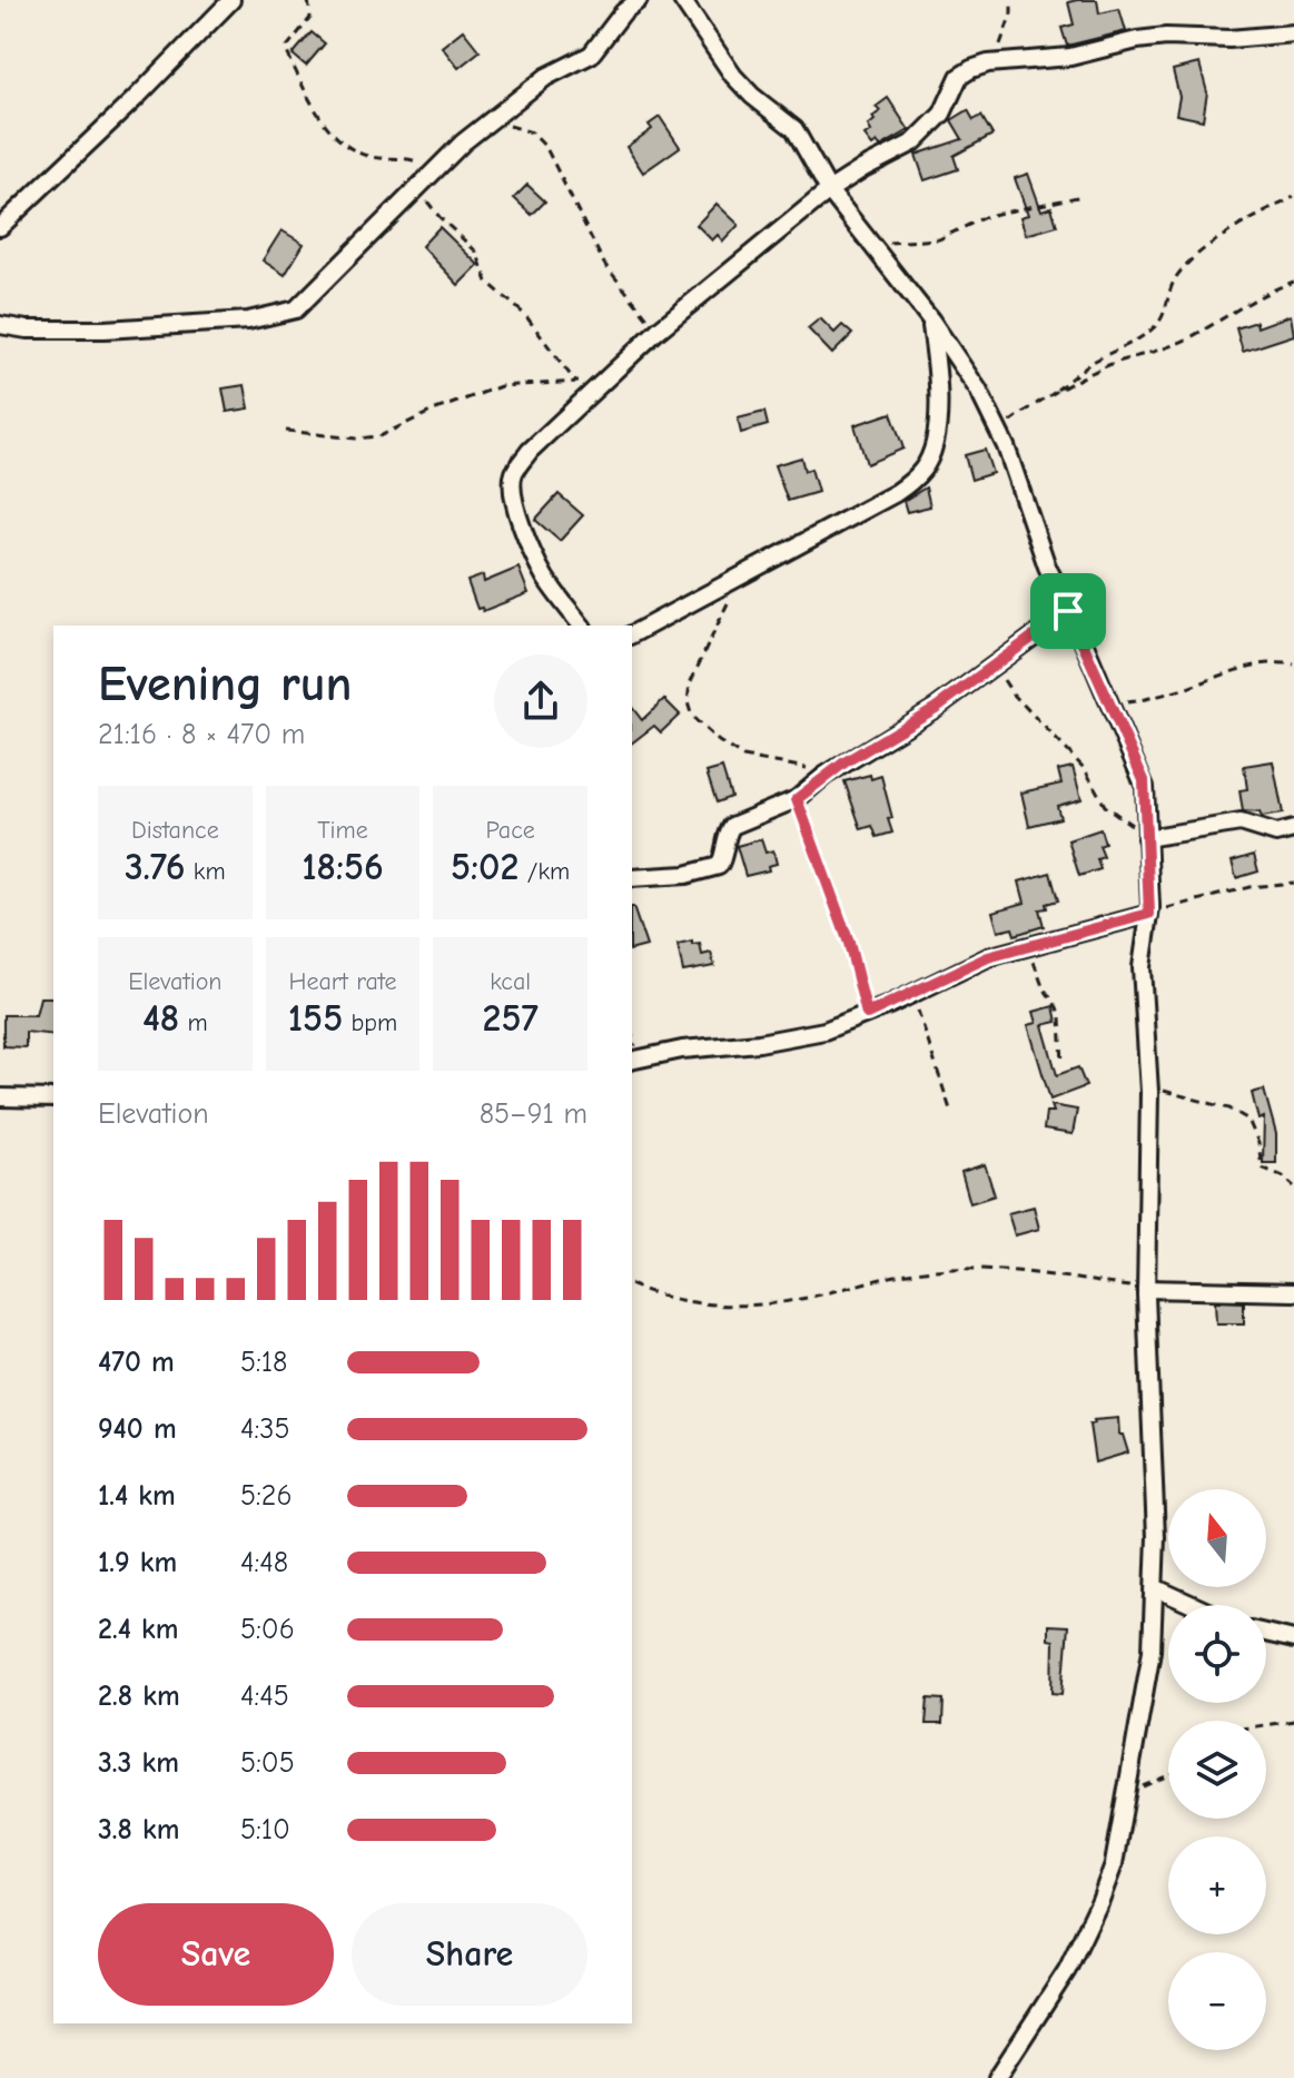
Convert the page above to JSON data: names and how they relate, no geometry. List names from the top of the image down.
{
  "north": "top",
  "page": {
    "heading": ["Evening run", "21:16 · 8 × 470 m"],
    "stats": [
      ["Distance", "3.76 km"],
      ["Time", "18:56"],
      ["Pace", "5:02 /km"],
      ["Elevation", "48 m"],
      ["Heart rate", "155 bpm"],
      ["kcal", "257"]
    ],
    "chart": ["Elevation", "85–91 m"],
    "list": [
      {
        "name": "470 m",
        "note": "5:18"
      },
      {
        "name": "940 m",
        "note": "4:35"
      },
      {
        "name": "1.4 km",
        "note": "5:26"
      },
      {
        "name": "1.9 km",
        "note": "4:48"
      },
      {
        "name": "2.4 km",
        "note": "5:06"
      },
      {
        "name": "2.8 km",
        "note": "4:45"
      },
      {
        "name": "3.3 km",
        "note": "5:05"
      },
      {
        "name": "3.8 km",
        "note": "5:10"
      }
    ],
    "map_buttons": ["+", "−"],
    "buttons": ["Save", "Share"]
  }
}
